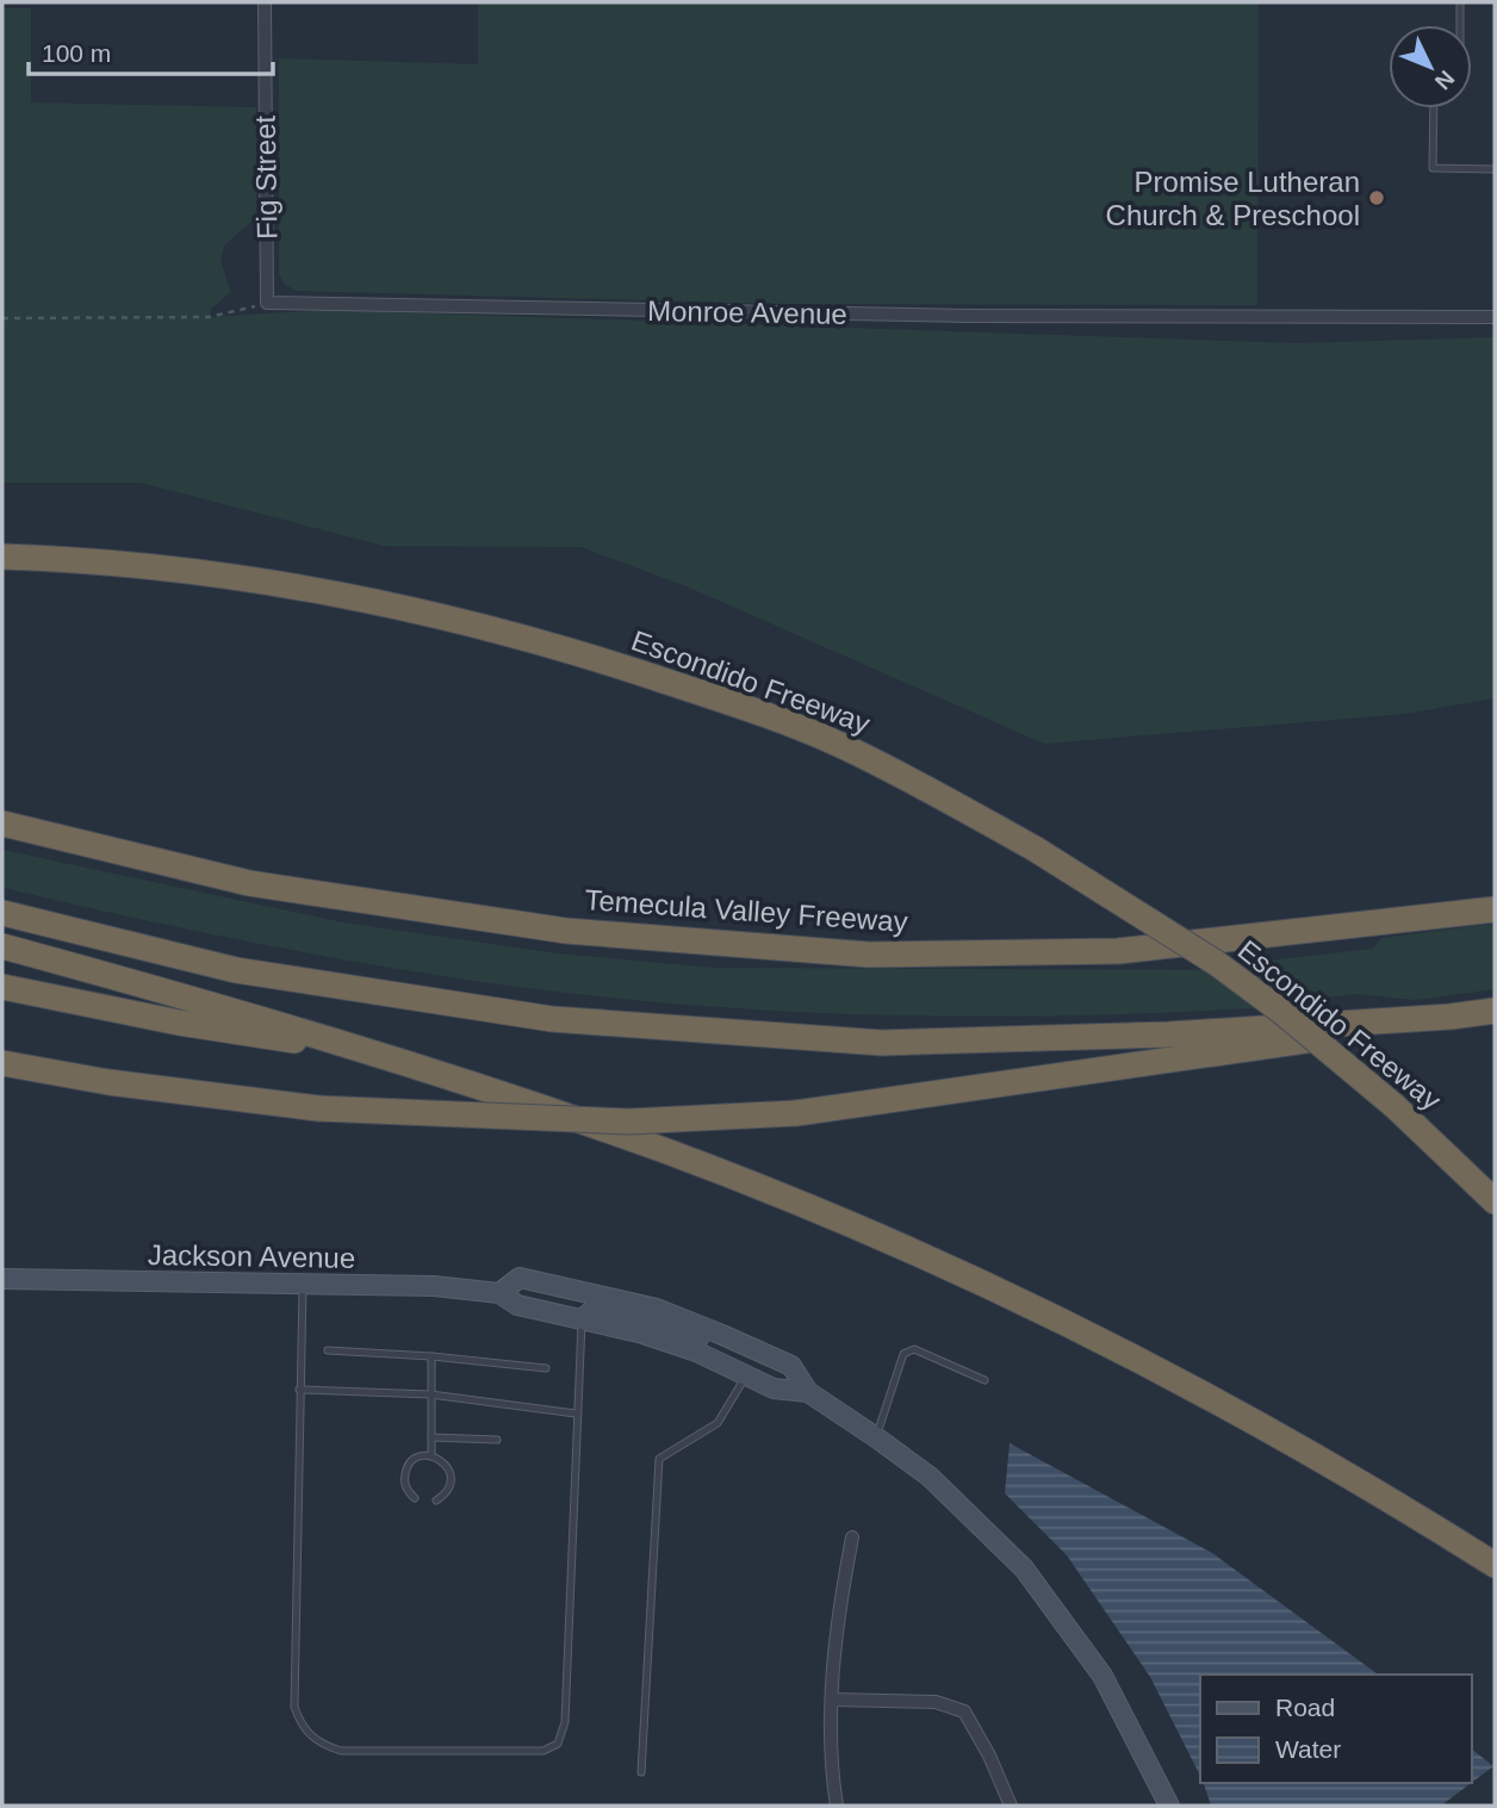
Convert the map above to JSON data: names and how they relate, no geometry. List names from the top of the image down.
{
  "streets": {
    "highway": ["Escondido Freeway", "Temecula Valley Freeway"],
    "main road": ["Jackson Avenue"],
    "street": ["Fig Street", "Monroe Avenue"]
  },
  "crossings": [
    ["Fig Street", "Monroe Avenue"]
  ],
  "places": ["Promise Lutheran Church & Preschool"],
  "legend": ["Road", "Water"],
  "scale_bar": "100 m",
  "north": "bottom right"
}
